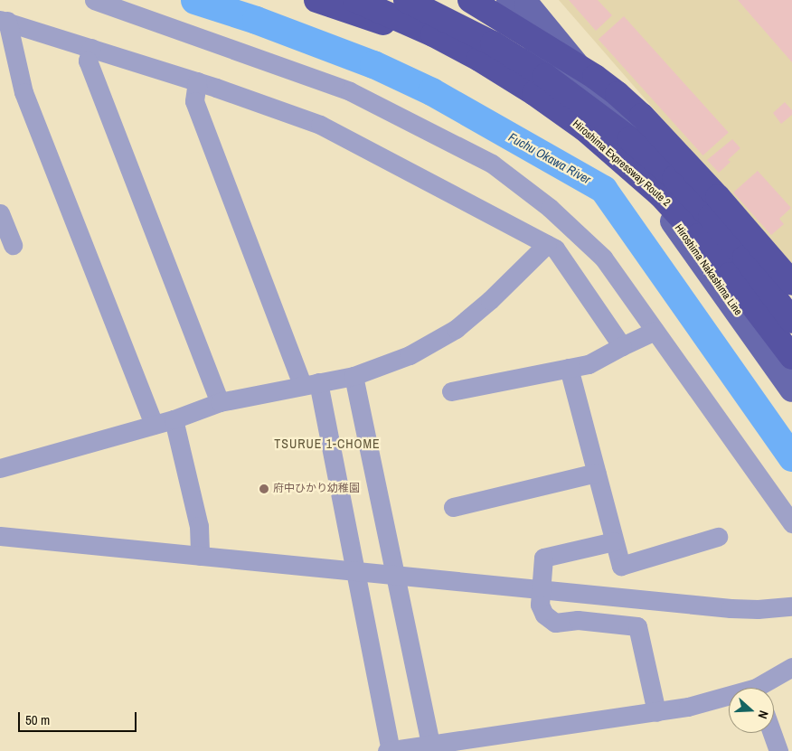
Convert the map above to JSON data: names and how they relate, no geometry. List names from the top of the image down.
{
  "streets": {
    "highway": ["Hiroshima Expressway Route 2"],
    "main road": ["Hiroshima Nakashima Line"]
  },
  "districts": ["TSURUE 1-CHOME"],
  "water": ["Fuchu Okawa River"],
  "places": ["府中ひかり幼稚園"],
  "scale_bar": "50 m",
  "north": "right"
}
